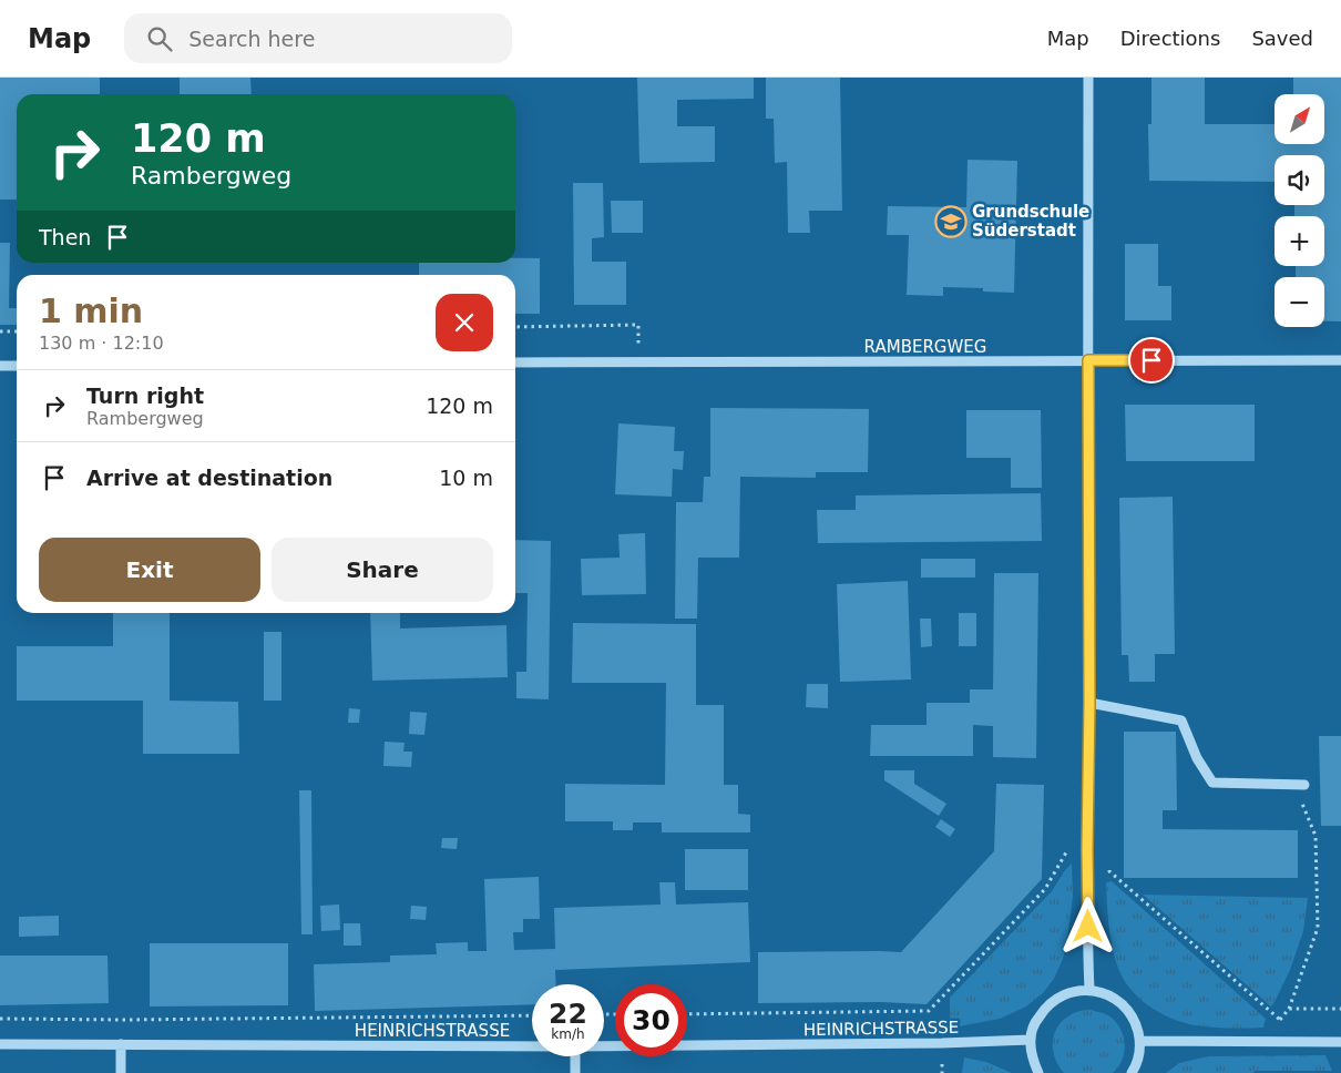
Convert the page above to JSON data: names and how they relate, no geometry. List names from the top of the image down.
{
  "streets": {
    "street": ["RAMBERGWEG", "HEINRICHSTRASSE"]
  },
  "places": {
    "school or university": ["Grundschule Süderstadt"]
  },
  "north": "top right",
  "page": {
    "header": "Map",
    "search": "Search here",
    "nav": ["Map", "Directions", "Saved"],
    "map_buttons": ["+", "−"],
    "turn": ["120 m", "Rambergweg"],
    "then": "Then",
    "heading": ["1 min", "130 m · 12:10"],
    "list": [
      {
        "name": "Turn right",
        "note": "Rambergweg",
        "value": "120 m"
      },
      {
        "name": "Arrive at destination",
        "value": "10 m"
      }
    ],
    "buttons": ["Exit", "Share"],
    "speed": "22 km/h",
    "limit": "30"
  }
}
